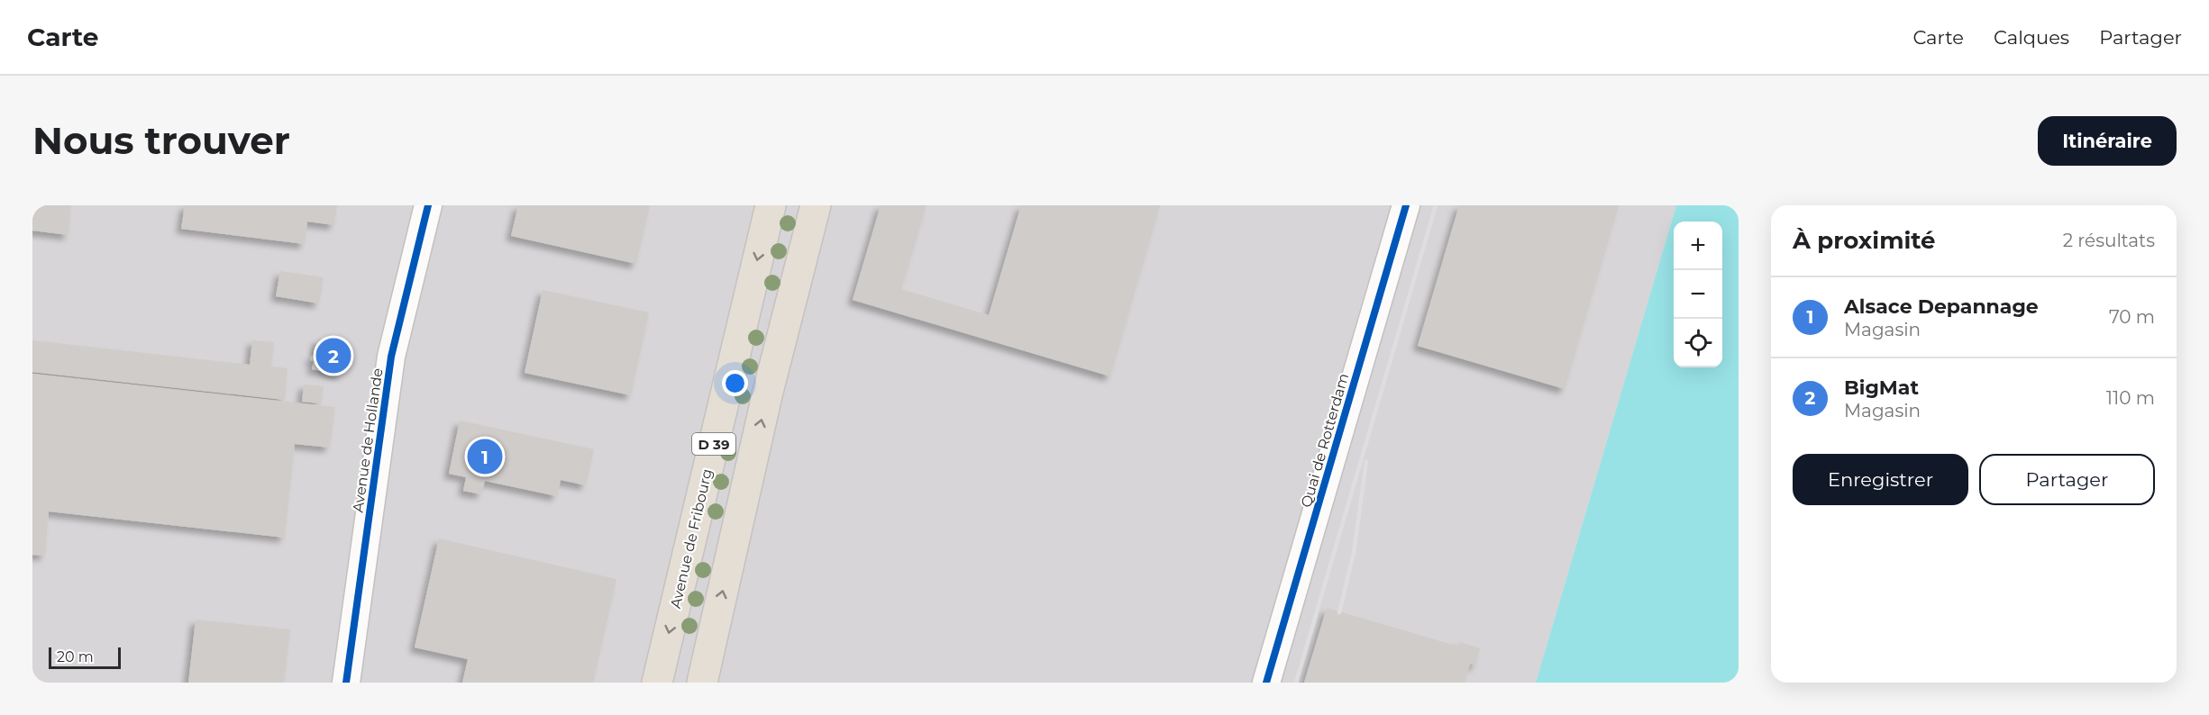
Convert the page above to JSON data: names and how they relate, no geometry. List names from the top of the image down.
{
  "streets": {
    "main road": ["D 39", "Avenue de Fribourg"],
    "street": ["Avenue de Hollande", "Quai de Rotterdam"]
  },
  "scale_bar": "20 m",
  "page": {
    "header": "Carte",
    "nav": ["Carte", "Calques", "Partager"],
    "buttons": [
      "Itinéraire",
      ["Enregistrer", "Partager"]
    ],
    "title": "Nous trouver",
    "heading": ["À proximité", "2 résultats"],
    "map_buttons": ["+", "−"],
    "list": [
      {
        "mark": "1",
        "name": "Alsace Depannage",
        "note": "Magasin",
        "value": "70 m"
      },
      {
        "mark": "2",
        "name": "BigMat",
        "note": "Magasin",
        "value": "110 m"
      }
    ],
    "pins": ["2", "1"],
    "scale": "20 m"
  }
}
